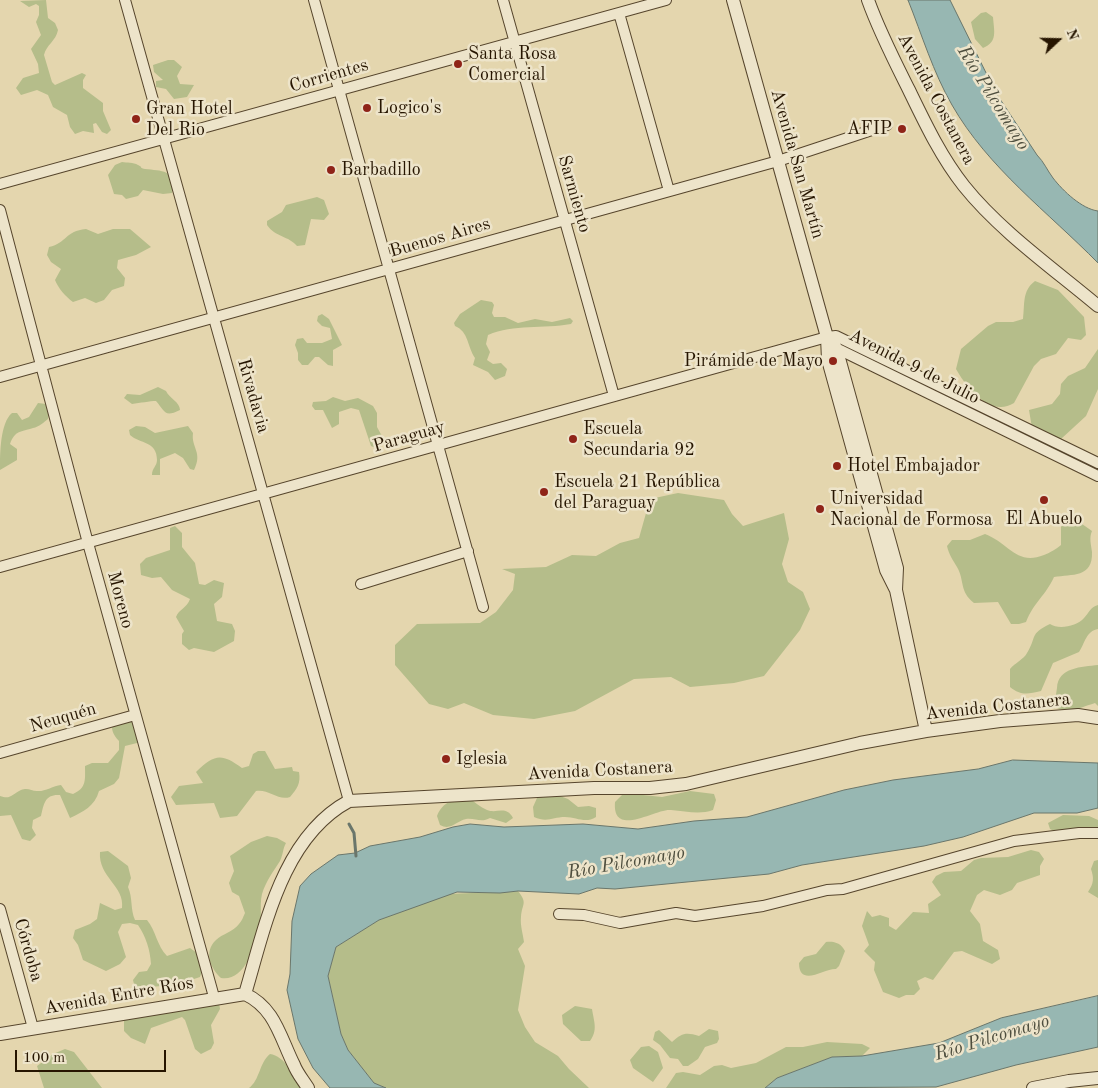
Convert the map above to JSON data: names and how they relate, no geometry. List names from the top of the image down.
{
  "streets": {
    "street": [
      "Corrientes",
      "Avenida Costanera",
      "Avenida San Martín",
      "Sarmiento",
      "Buenos Aires",
      "Avenida 9 de Julio",
      "Rivadavia",
      "Paraguay",
      "Moreno",
      "Neuquén",
      "Córdoba",
      "Avenida Entre Ríos"
    ]
  },
  "crossings": [
    ["Corrientes", "Sarmiento"],
    ["Corrientes", "Rivadavia"],
    ["Avenida Costanera", "Avenida San Martín"],
    ["Avenida Costanera", "Rivadavia"],
    ["Avenida Costanera", "Avenida Entre Ríos"],
    ["Avenida San Martín", "Buenos Aires"],
    ["Avenida San Martín", "Avenida 9 de Julio"],
    ["Avenida San Martín", "Paraguay"],
    ["Sarmiento", "Buenos Aires"],
    ["Sarmiento", "Paraguay"],
    ["Buenos Aires", "Rivadavia"],
    ["Buenos Aires", "Moreno"],
    ["Avenida 9 de Julio", "Paraguay"],
    ["Rivadavia", "Paraguay"],
    ["Paraguay", "Moreno"],
    ["Moreno", "Neuquén"],
    ["Moreno", "Avenida Entre Ríos"],
    ["Córdoba", "Avenida Entre Ríos"]
  ],
  "water": ["Río Pilcomayo"],
  "places": [
    "Santa Rosa Comercial",
    "Logico's",
    "Gran Hotel Del Rio",
    "AFIP",
    "Barbadillo",
    "Pirámide de Mayo",
    "Escuela Secundaria 92",
    "Hotel Embajador",
    "Escuela 21 República del Paraguay",
    "El Abuelo",
    "Universidad Nacional de Formosa",
    "Iglesia"
  ],
  "scale_bar": "100 m",
  "north": "right"
}
